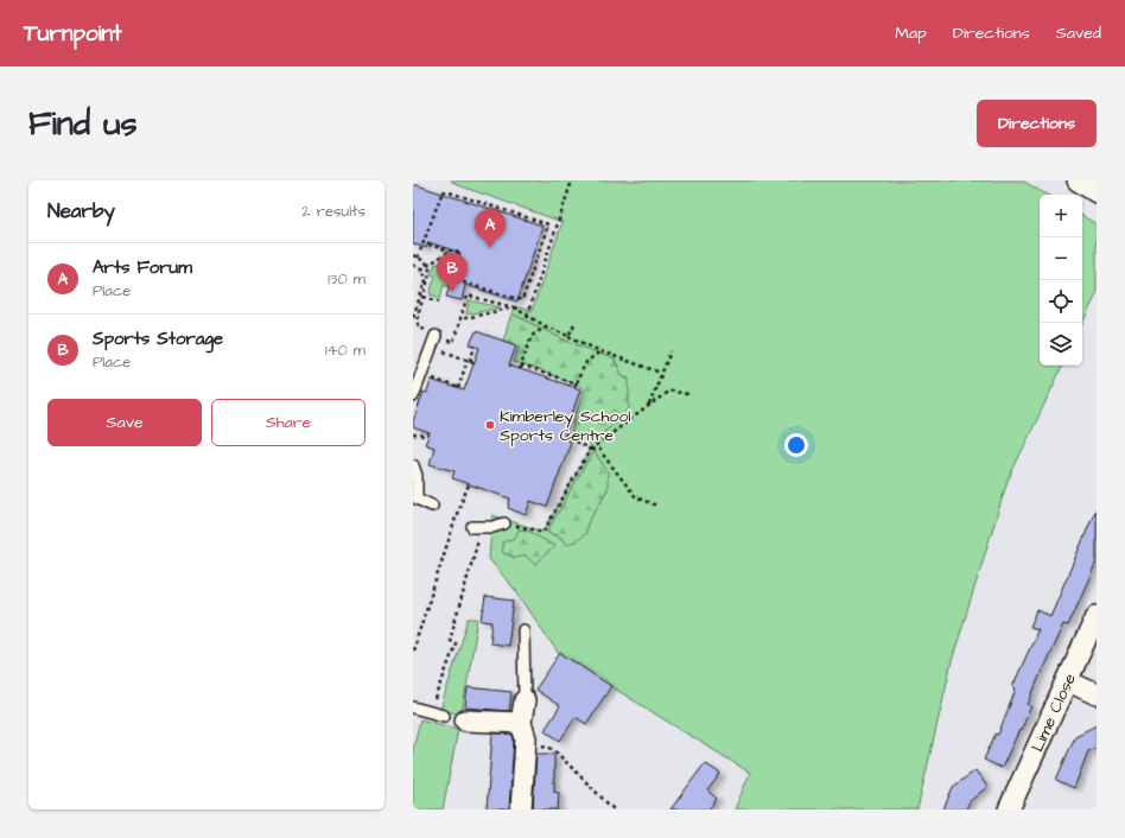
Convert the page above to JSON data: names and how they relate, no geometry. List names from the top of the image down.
{
  "streets": {
    "street": ["Lime Close"]
  },
  "places": ["Kimberley School Sports Centre"],
  "page": {
    "header": "Turnpoint",
    "nav": ["Map", "Directions", "Saved"],
    "buttons": [
      "Directions",
      ["Save", "Share"]
    ],
    "title": "Find us",
    "heading": ["Nearby", "2 results"],
    "map_buttons": ["+", "−"],
    "pins": ["A", "B"],
    "list": [
      {
        "mark": "A",
        "name": "Arts Forum",
        "note": "Place",
        "value": "130 m"
      },
      {
        "mark": "B",
        "name": "Sports Storage",
        "note": "Place",
        "value": "140 m"
      }
    ]
  }
}
